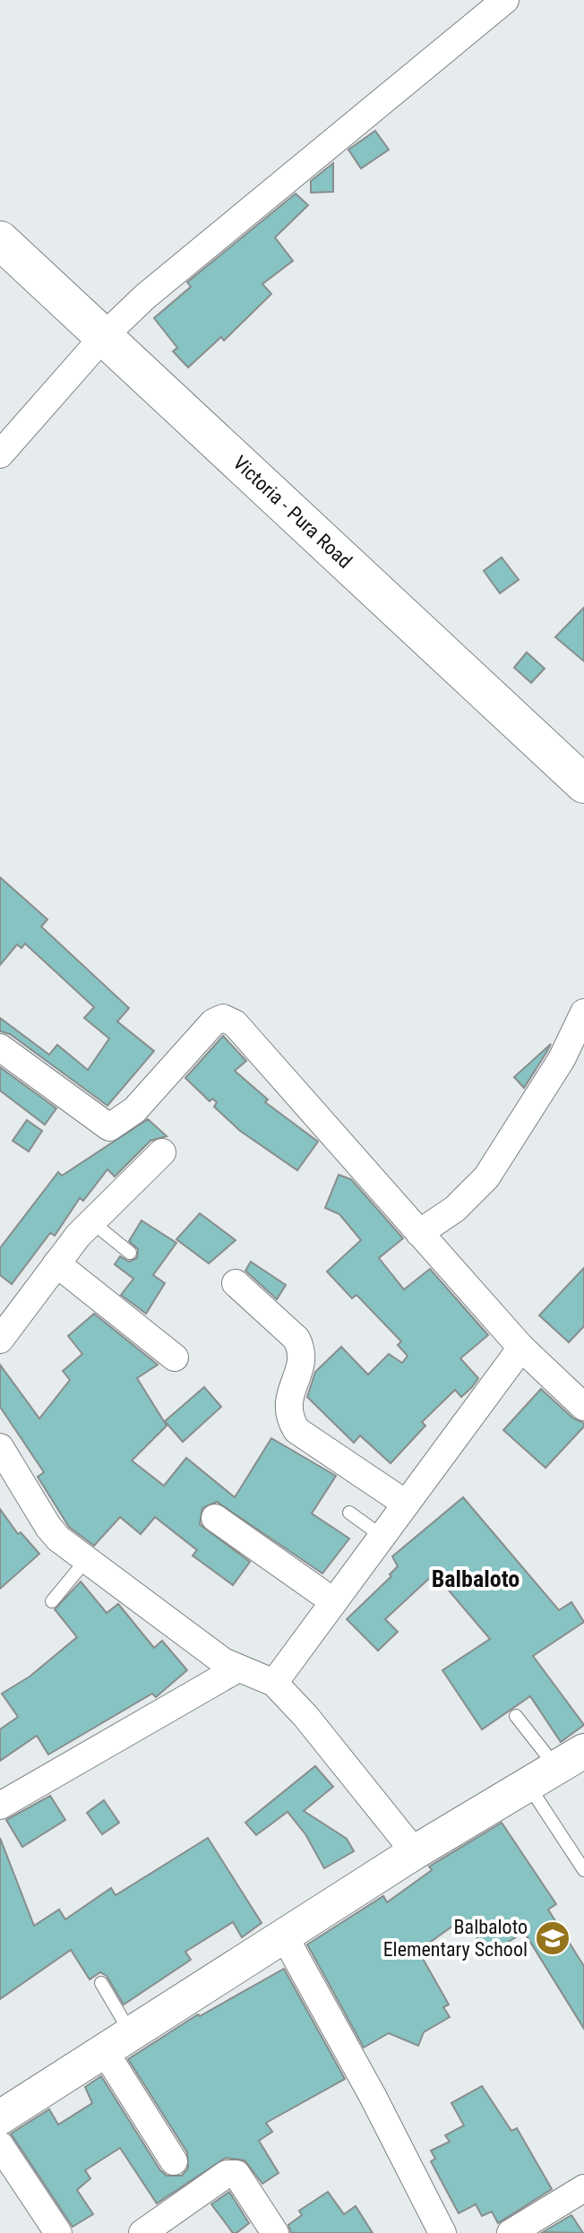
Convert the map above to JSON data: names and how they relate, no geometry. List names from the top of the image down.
{
  "streets": {
    "main road": ["Victoria - Pura Road"]
  },
  "districts": ["Balbaloto"],
  "places": {
    "school or university": ["Balbaloto Elementary School"]
  }
}
